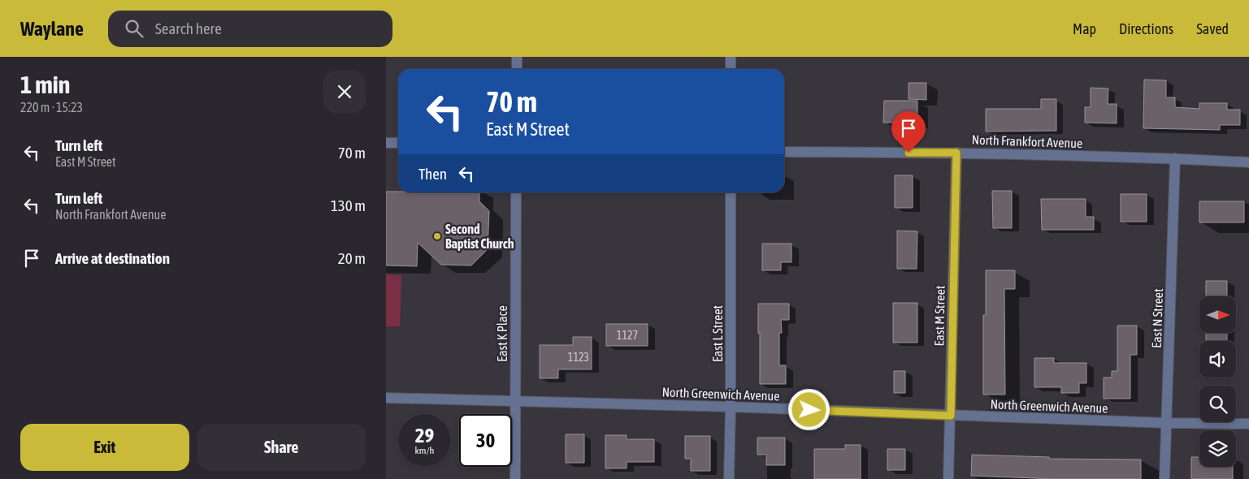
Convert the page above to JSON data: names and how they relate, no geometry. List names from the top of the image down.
{
  "streets": {
    "street": [
      "North Frankfort Avenue",
      "East M Street",
      "East N Street",
      "East K Place",
      "East L Street",
      "North Greenwich Avenue"
    ]
  },
  "crossings": [
    ["North Frankfort Avenue", "East M Street"],
    ["North Frankfort Avenue", "East N Street"],
    ["East M Street", "North Greenwich Avenue"],
    ["East N Street", "North Greenwich Avenue"],
    ["East K Place", "North Greenwich Avenue"],
    ["East L Street", "North Greenwich Avenue"]
  ],
  "places": ["Second Baptist Church"],
  "house_numbers": ["1127", "1123"],
  "north": "right",
  "page": {
    "header": "Waylane",
    "search": "Search here",
    "nav": ["Map", "Directions", "Saved"],
    "heading": ["1 min", "220 m · 15:23"],
    "turn": ["70 m", "East M Street"],
    "list": [
      {
        "name": "Turn left",
        "note": "East M Street",
        "value": "70 m"
      },
      {
        "name": "Turn left",
        "note": "North Frankfort Avenue",
        "value": "130 m"
      },
      {
        "name": "Arrive at destination",
        "value": "20 m"
      }
    ],
    "then": "Then",
    "speed": "29 km/h",
    "limit": "30",
    "buttons": ["Exit", "Share"]
  }
}
